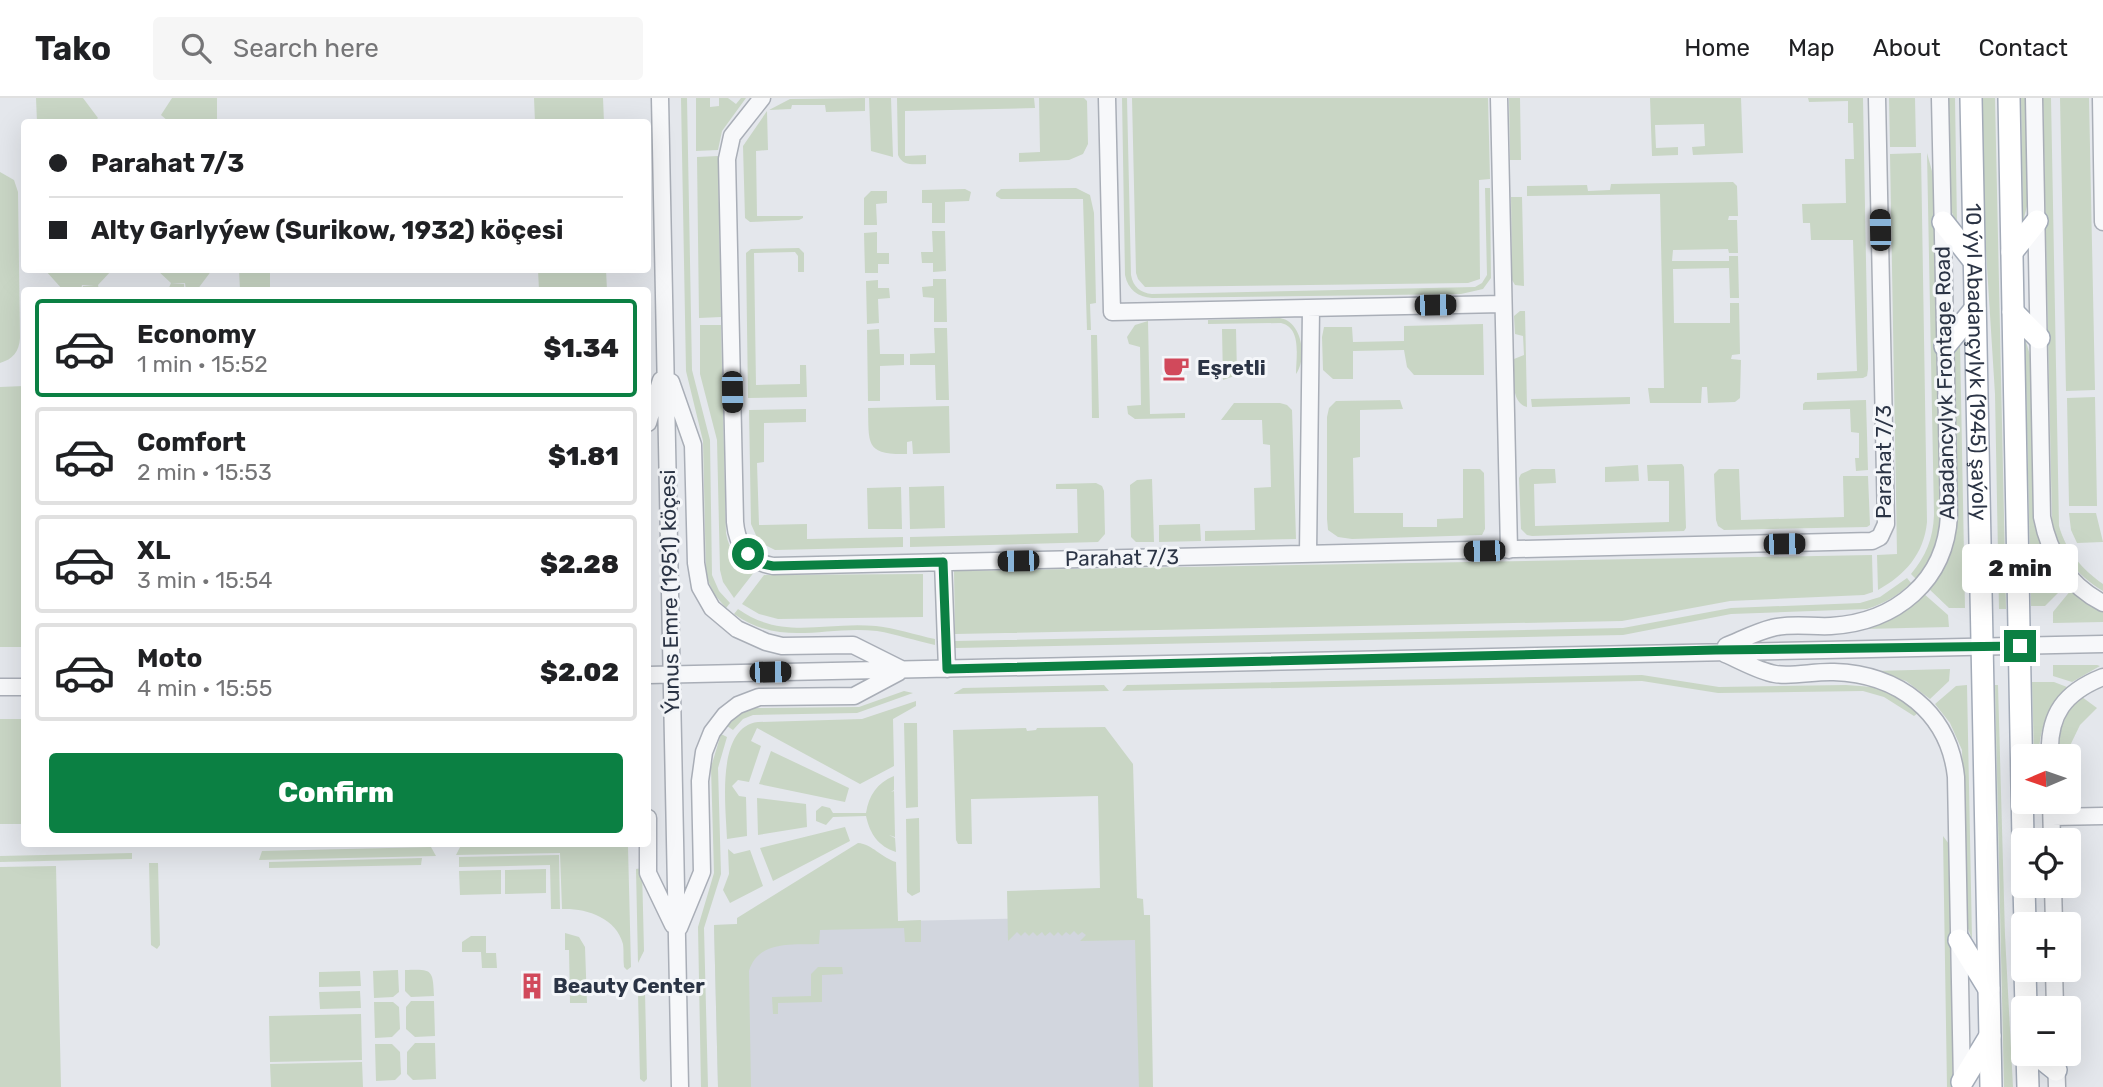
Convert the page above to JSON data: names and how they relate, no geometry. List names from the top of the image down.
{
  "streets": {
    "main road": ["10 ýyl Abadançylyk (1945) şaýoly"],
    "street": ["Abadancylyk Frontage Road", "Parahat 7/3", "Ýunus Emre (1951) köçesi"]
  },
  "places": {
    "cafe": ["Eşretli"],
    "building": ["Beauty Center"]
  },
  "north": "left",
  "page": {
    "header": "Tako",
    "search": "Search here",
    "nav": [
      "Home",
      "Map",
      "About",
      "Contact"
    ],
    "banner": ["Parahat 7/3", "Alty Garlyýew (Surikow, 1932) köçesi"],
    "list": [
      {
        "name": "Economy",
        "note": "1 min · 15:52",
        "value": "$1.34"
      },
      {
        "name": "Comfort",
        "note": "2 min · 15:53",
        "value": "$1.81"
      },
      {
        "name": "XL",
        "note": "3 min · 15:54",
        "value": "$2.28"
      },
      {
        "name": "Moto",
        "note": "4 min · 15:55",
        "value": "$2.02"
      }
    ],
    "bubble": "2 min",
    "buttons": "Confirm",
    "map_buttons": ["+", "−"]
  }
}
